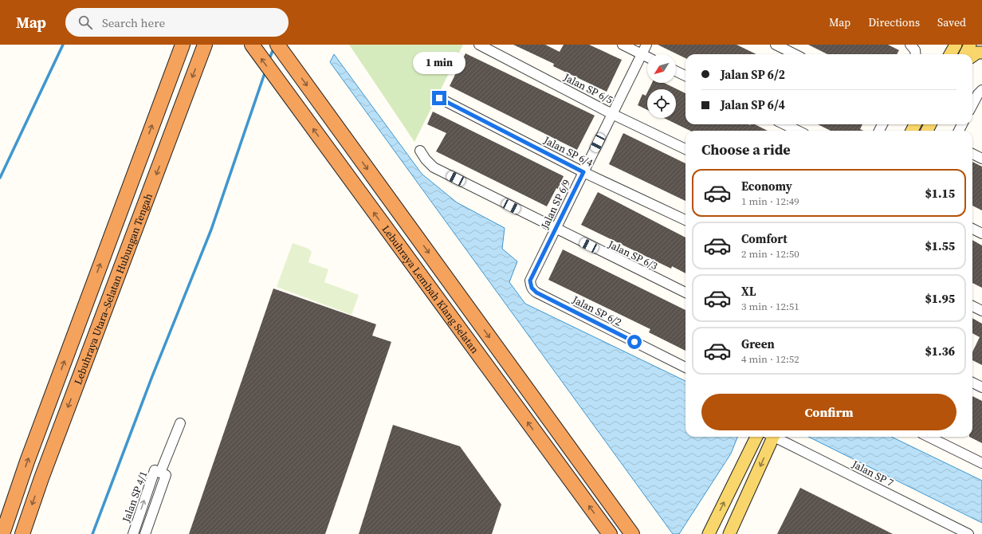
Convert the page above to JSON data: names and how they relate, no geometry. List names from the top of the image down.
{
  "streets": {
    "highway": ["Lebuhraya Utara–Selatan Hubungan Tengah", "Lebuhraya Lembah Klang Selatan"],
    "street": [
      "Jalan SP 6/5",
      "Jalan SP 6/4",
      "Jalan SP 6/9",
      "Jalan SP 6/3",
      "Jalan SP 6/2",
      "Jalan SP 7",
      "Jalan SP 4/1"
    ]
  },
  "crossings": [
    ["Jalan SP 6/5", "Jalan SP 6/9"],
    ["Jalan SP 6/4", "Jalan SP 6/9"],
    ["Jalan SP 6/9", "Jalan SP 6/3"],
    ["Jalan SP 6/9", "Jalan SP 6/2"]
  ],
  "north": "bottom left",
  "page": {
    "header": "Map",
    "search": "Search here",
    "nav": ["Map", "Directions", "Saved"],
    "bubble": "1 min",
    "banner": ["Jalan SP 6/2", "Jalan SP 6/4"],
    "heading": "Choose a ride",
    "list": [
      {
        "name": "Economy",
        "note": "1 min · 12:49",
        "value": "$1.15"
      },
      {
        "name": "Comfort",
        "note": "2 min · 12:50",
        "value": "$1.55"
      },
      {
        "name": "XL",
        "note": "3 min · 12:51",
        "value": "$1.95"
      },
      {
        "name": "Green",
        "note": "4 min · 12:52",
        "value": "$1.36"
      }
    ],
    "buttons": "Confirm"
  }
}
